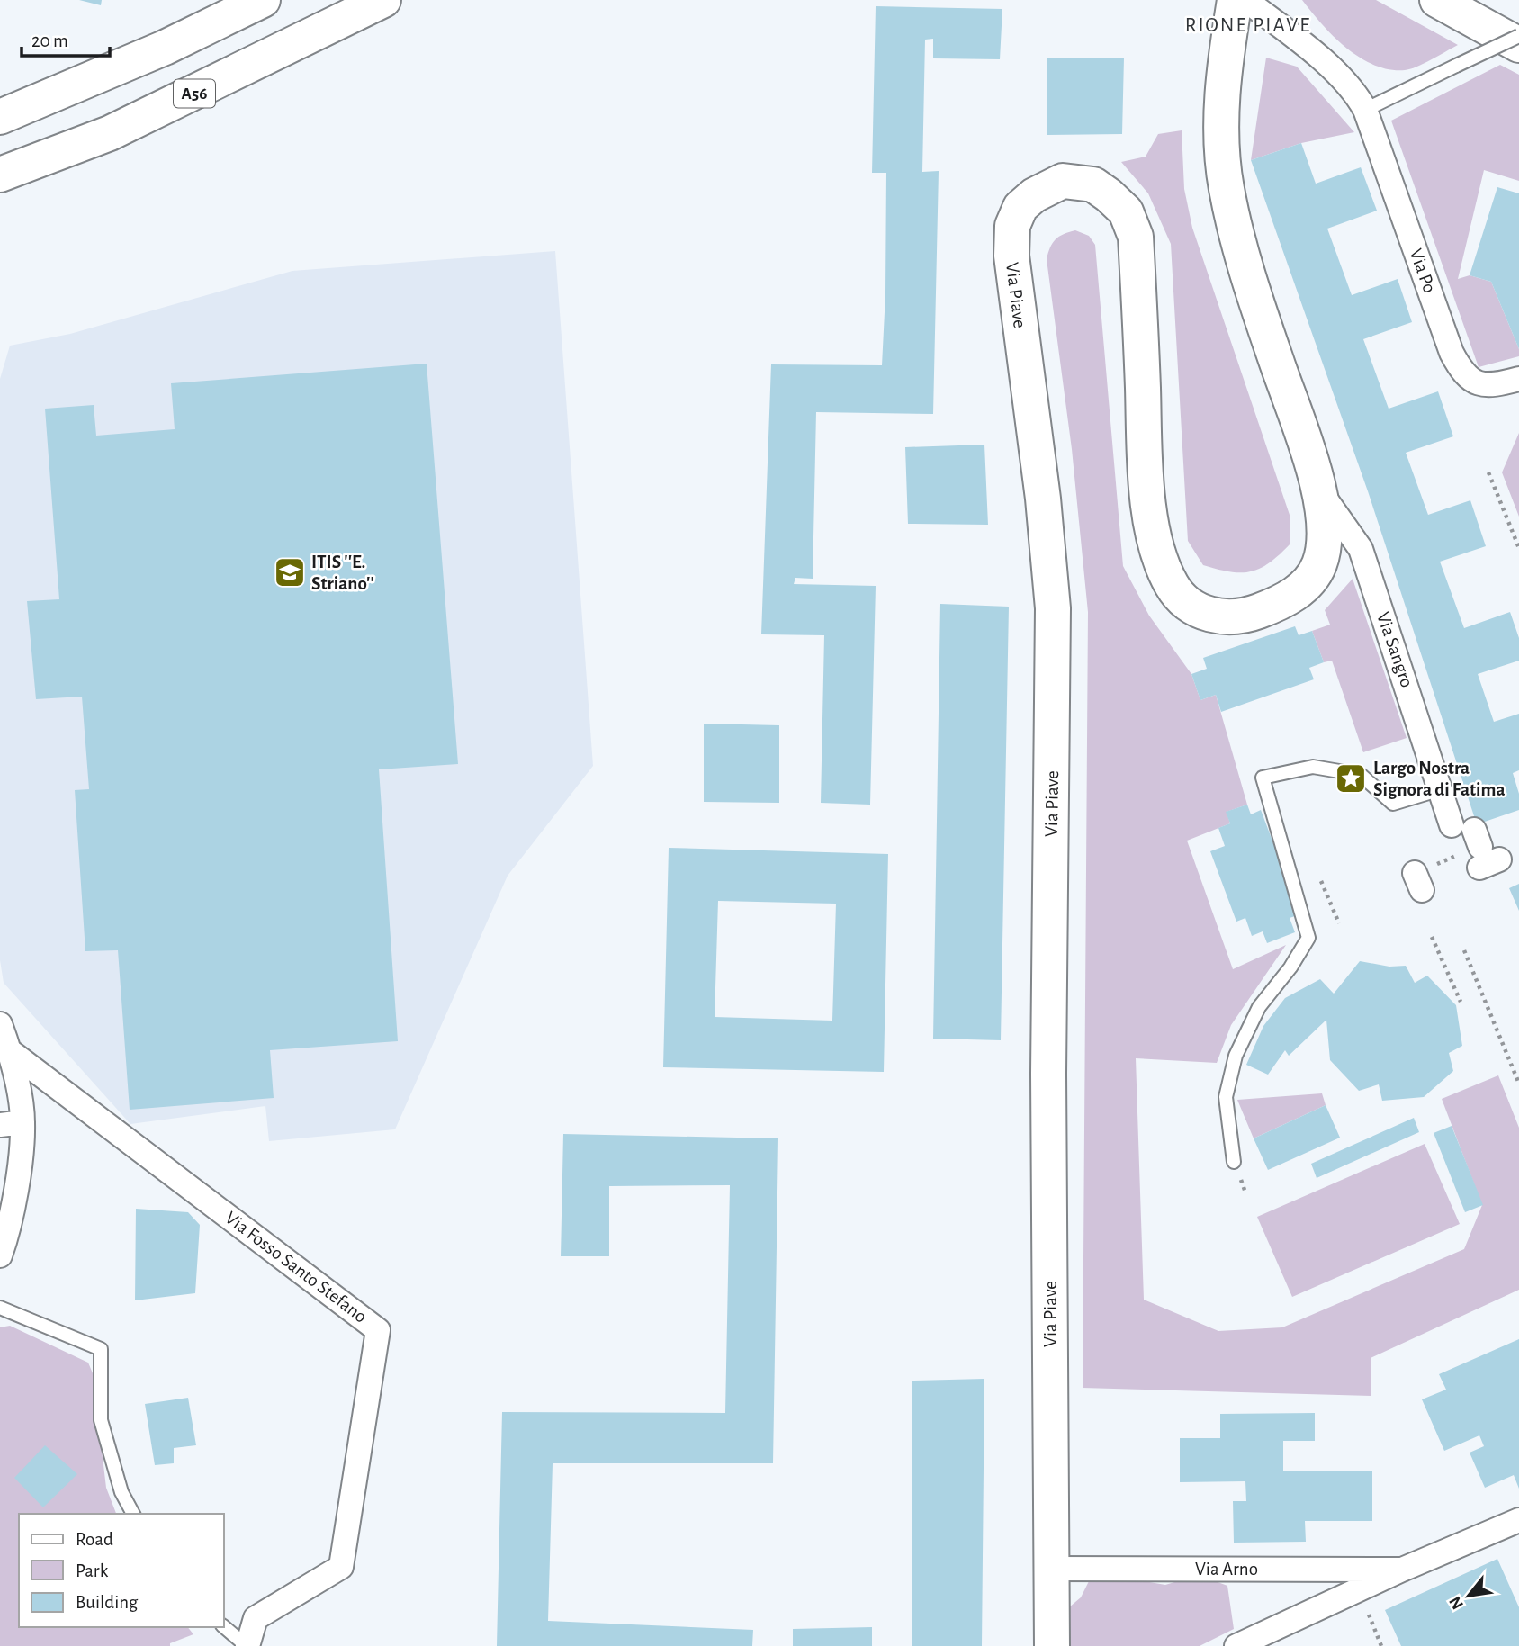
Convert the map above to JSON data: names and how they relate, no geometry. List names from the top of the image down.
{
  "streets": {
    "main road": ["A56", "Via Piave"],
    "street": [
      "Via Po",
      "Via Sangro",
      "Via Fosso Santo Stefano",
      "Via Arno"
    ]
  },
  "crossings": [
    ["Via Piave", "Via Sangro"],
    ["Via Piave", "Via Arno"]
  ],
  "districts": ["RIONE PIAVE"],
  "places": {
    "school or university": ["ITIS ''E. Striano''"],
    "place": ["Largo Nostra Signora di Fatima"]
  },
  "legend": ["Road", "Park", "Building"],
  "scale_bar": "20 m",
  "north": "bottom left"
}
